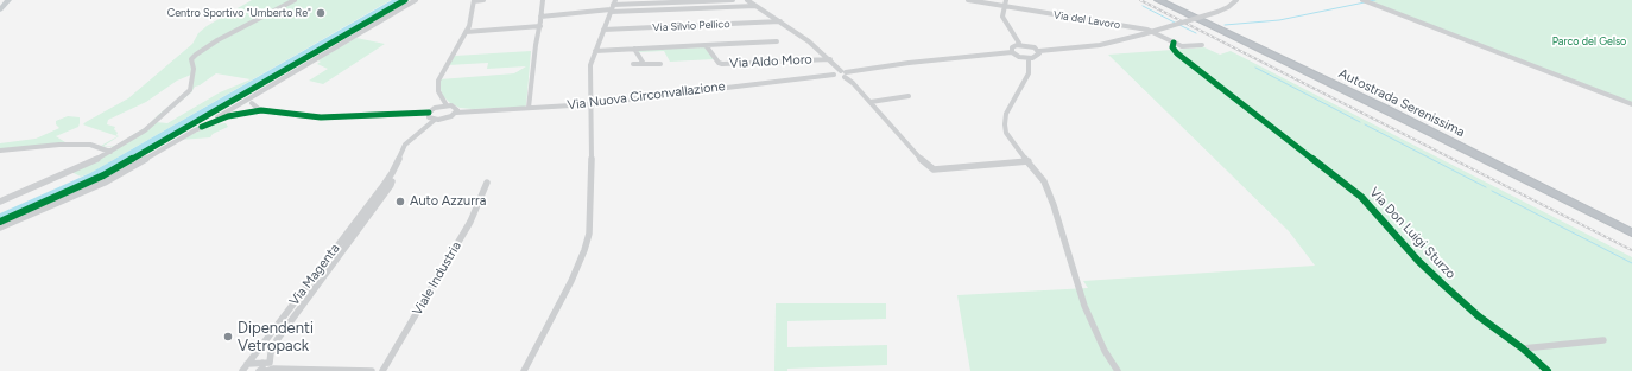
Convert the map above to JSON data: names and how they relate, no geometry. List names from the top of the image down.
{
  "streets": {
    "highway": ["Autostrada Serenissima"],
    "street": [
      "Via del Lavoro",
      "Via Silvio Pellico",
      "Via Aldo Moro",
      "Via Nuova Circonvallazione",
      "Via Don Luigi Sturzo",
      "Via Magenta",
      "Viale Industria"
    ]
  },
  "crossings": [
    ["Via del Lavoro", "Via Don Luigi Sturzo"],
    ["Via Nuova Circonvallazione", "Via Magenta"]
  ],
  "parks": ["Parco del Gelso"],
  "places": ["Centro Sportivo \"Umberto Re\"", "Auto Azzurra", "Dipendenti Vetropack"]
}
